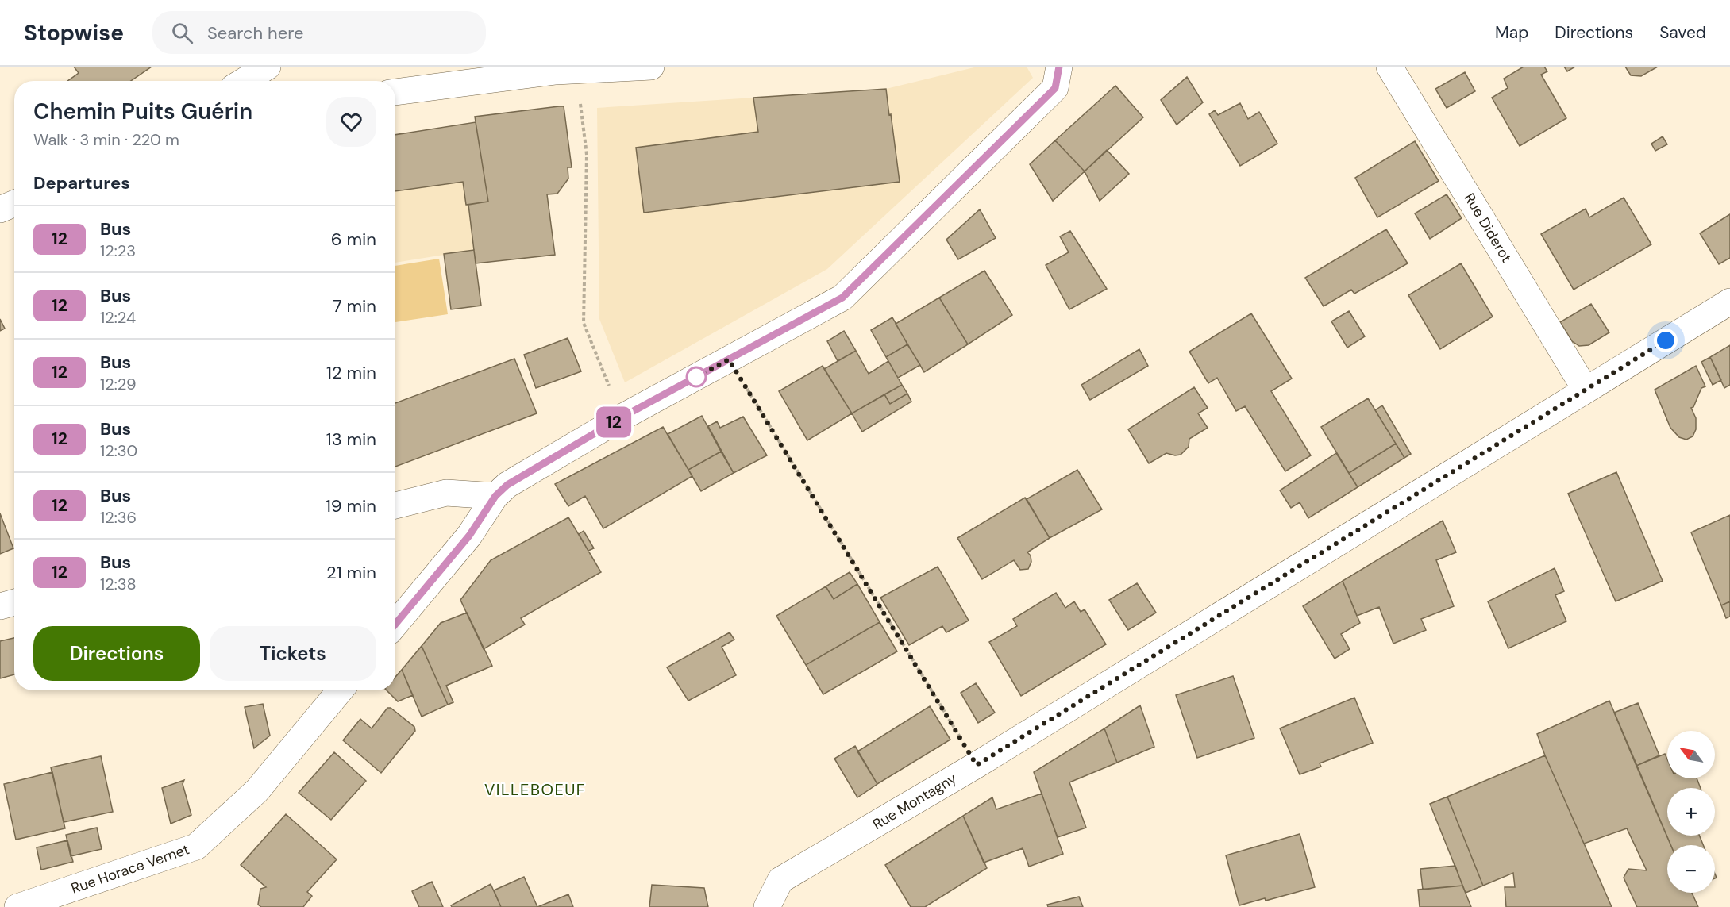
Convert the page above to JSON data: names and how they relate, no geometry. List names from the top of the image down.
{
  "streets": {
    "street": ["Rue Diderot", "Rue Montagny", "Rue Horace Vernet"]
  },
  "crossings": [
    ["Rue Diderot", "Rue Montagny"]
  ],
  "districts": ["VILLEBOEUF"],
  "lines": ["bus line 12"],
  "north": "top left",
  "page": {
    "header": "Stopwise",
    "search": "Search here",
    "nav": ["Map", "Directions", "Saved"],
    "on_map": "12",
    "heading": [
      ["Chemin Puits Guérin", "Walk · 3 min · 220 m"],
      "Departures"
    ],
    "list": [
      {
        "mark": "12",
        "name": "Bus",
        "note": "12:23",
        "value": "6 min"
      },
      {
        "mark": "12",
        "name": "Bus",
        "note": "12:24",
        "value": "7 min"
      },
      {
        "mark": "12",
        "name": "Bus",
        "note": "12:29",
        "value": "12 min"
      },
      {
        "mark": "12",
        "name": "Bus",
        "note": "12:30",
        "value": "13 min"
      },
      {
        "mark": "12",
        "name": "Bus",
        "note": "12:36",
        "value": "19 min"
      },
      {
        "mark": "12",
        "name": "Bus",
        "note": "12:38",
        "value": "21 min"
      }
    ],
    "buttons": ["Directions", "Tickets"],
    "map_buttons": ["+", "−"]
  }
}
